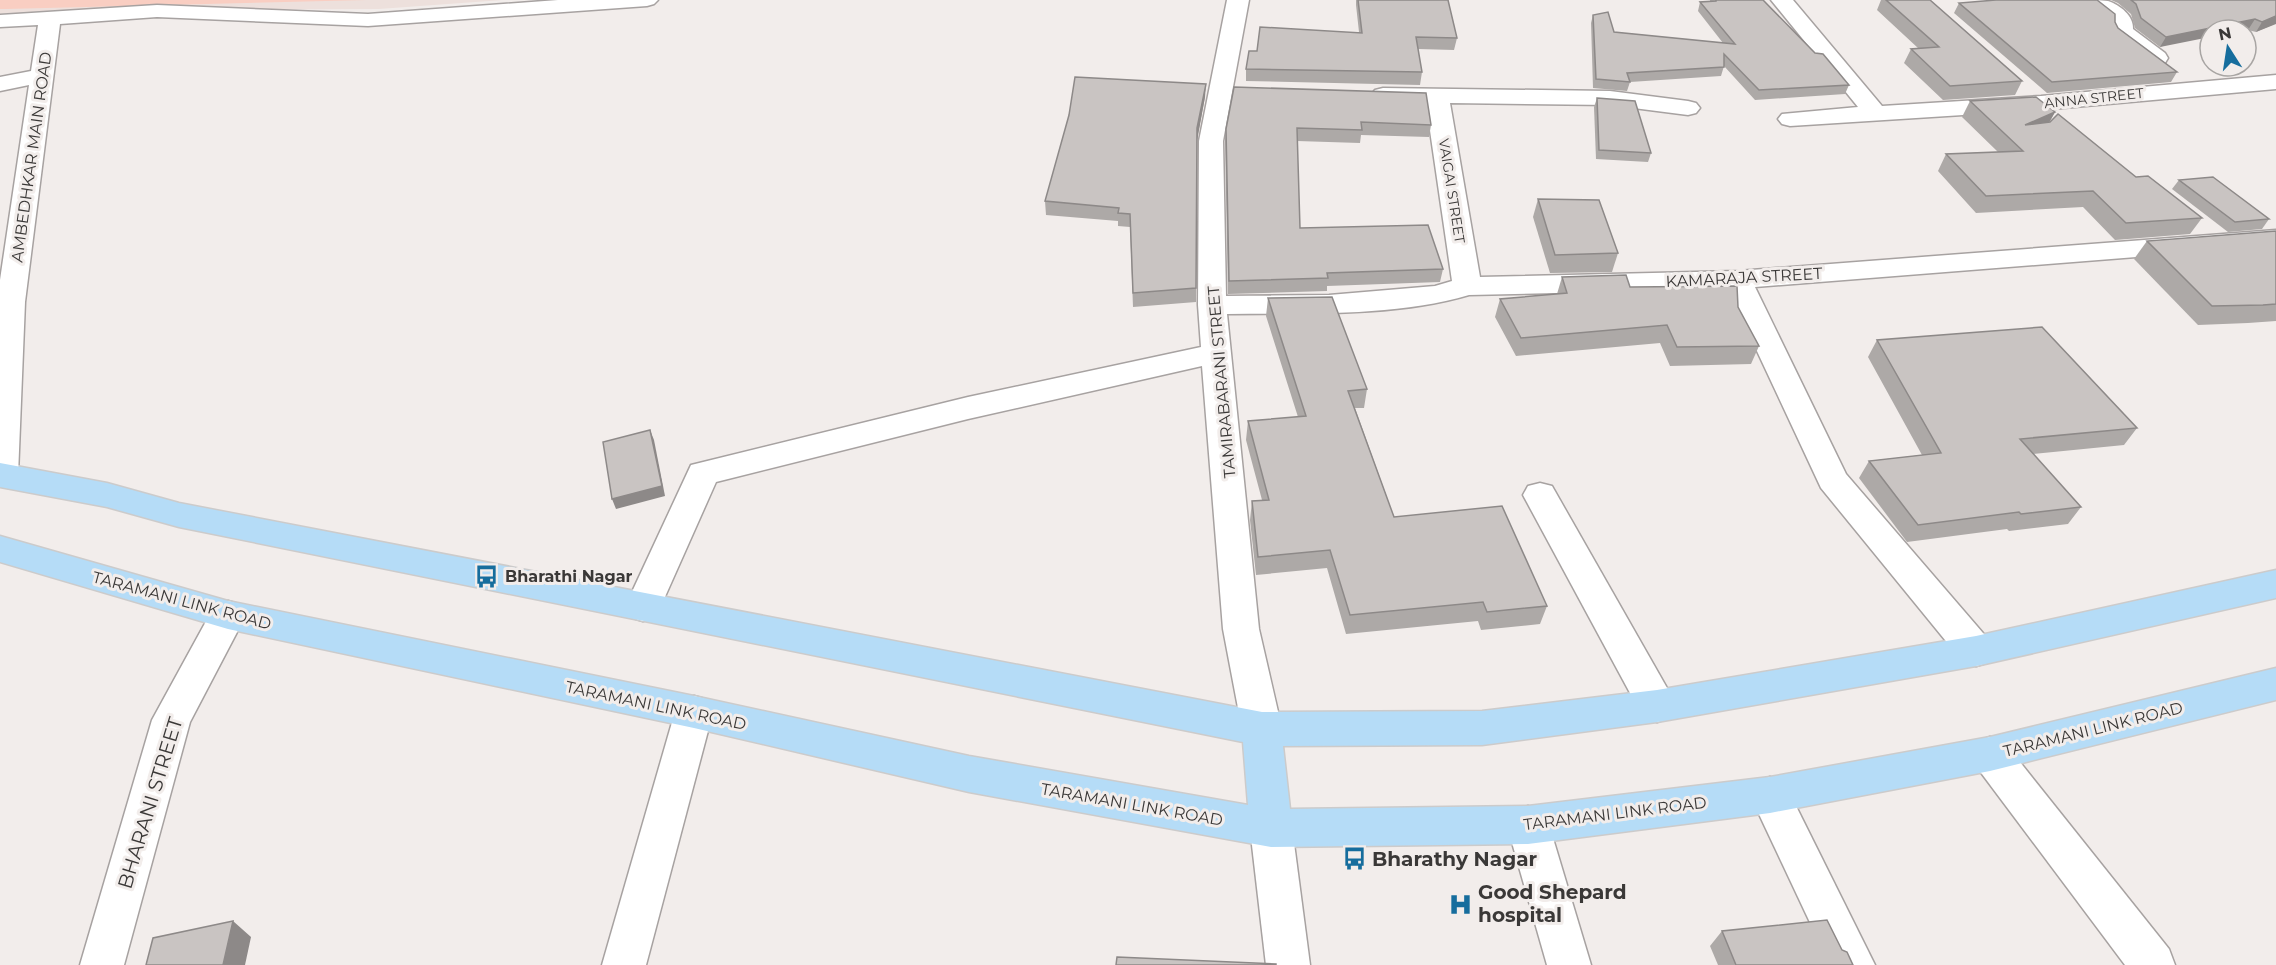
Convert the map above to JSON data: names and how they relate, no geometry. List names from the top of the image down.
{
  "streets": {
    "main road": ["TARAMANI LINK ROAD"],
    "street": [
      "ANNA STREET",
      "AMBEDHKAR MAIN ROAD",
      "VAIGAI STREET",
      "KAMARAJA STREET",
      "TAMIRABARANI STREET",
      "BHARANI STREET"
    ]
  },
  "crossings": [
    ["VAIGAI STREET", "KAMARAJA STREET"],
    ["KAMARAJA STREET", "TAMIRABARANI STREET"],
    ["TARAMANI LINK ROAD", "BHARANI STREET"]
  ],
  "places": {
    "bus stop": ["Bharathi Nagar", "Bharathy Nagar"],
    "hospital": ["Good Shepard hospital"]
  },
  "north": "top"
}
